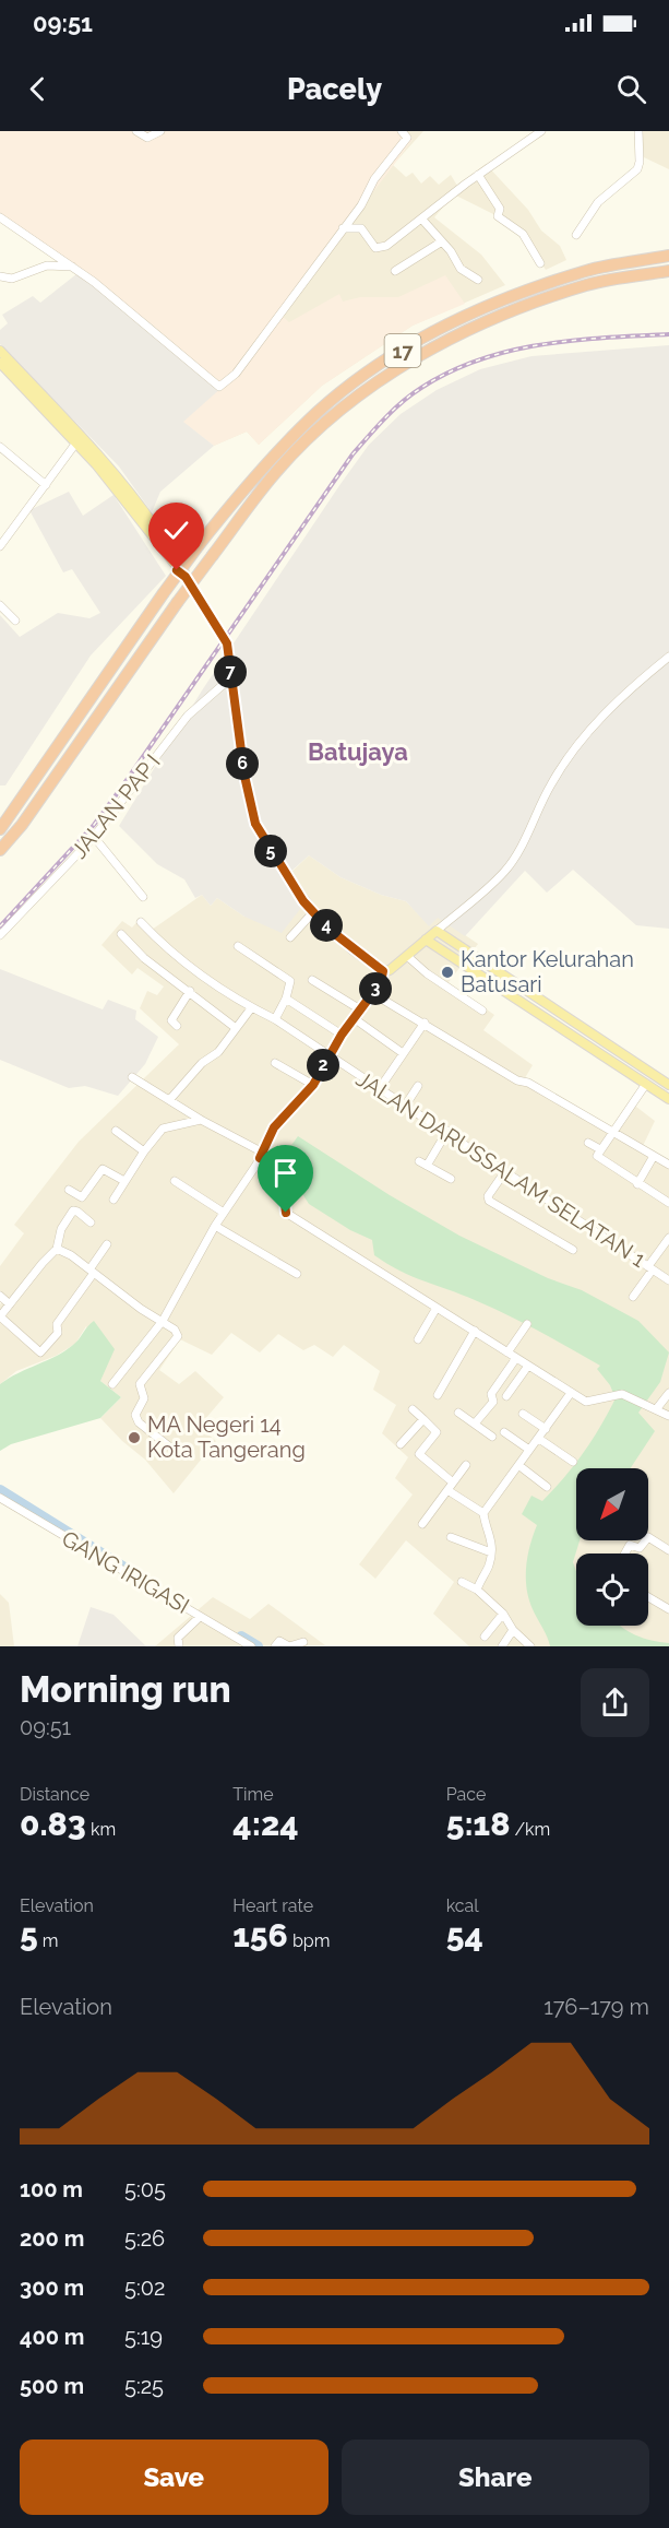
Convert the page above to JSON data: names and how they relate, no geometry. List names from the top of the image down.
{
  "streets": {
    "highway": ["17"],
    "street": ["JALAN PAP I", "JALAN DARUSSALAM SELATAN 1", "GANG IRIGASI"]
  },
  "districts": ["Batujaya"],
  "places": ["Kantor Kelurahan Batusari", "MA Negeri 14 Kota Tangerang"],
  "north": "bottom left",
  "page": {
    "status": "09:51",
    "header": "Pacely",
    "pins": [
      "7",
      "6",
      "5",
      "4",
      "3",
      "2"
    ],
    "heading": ["Morning run", "09:51"],
    "stats": [
      ["Distance", "0.83 km"],
      ["Time", "4:24"],
      ["Pace", "5:18 /km"],
      ["Elevation", "5 m"],
      ["Heart rate", "156 bpm"],
      ["kcal", "54"]
    ],
    "chart": ["Elevation", "176–179 m"],
    "list": [
      {
        "name": "100 m",
        "note": "5:05"
      },
      {
        "name": "200 m",
        "note": "5:26"
      },
      {
        "name": "300 m",
        "note": "5:02"
      },
      {
        "name": "400 m",
        "note": "5:19"
      },
      {
        "name": "500 m",
        "note": "5:25"
      }
    ],
    "buttons": ["Save", "Share"]
  }
}
